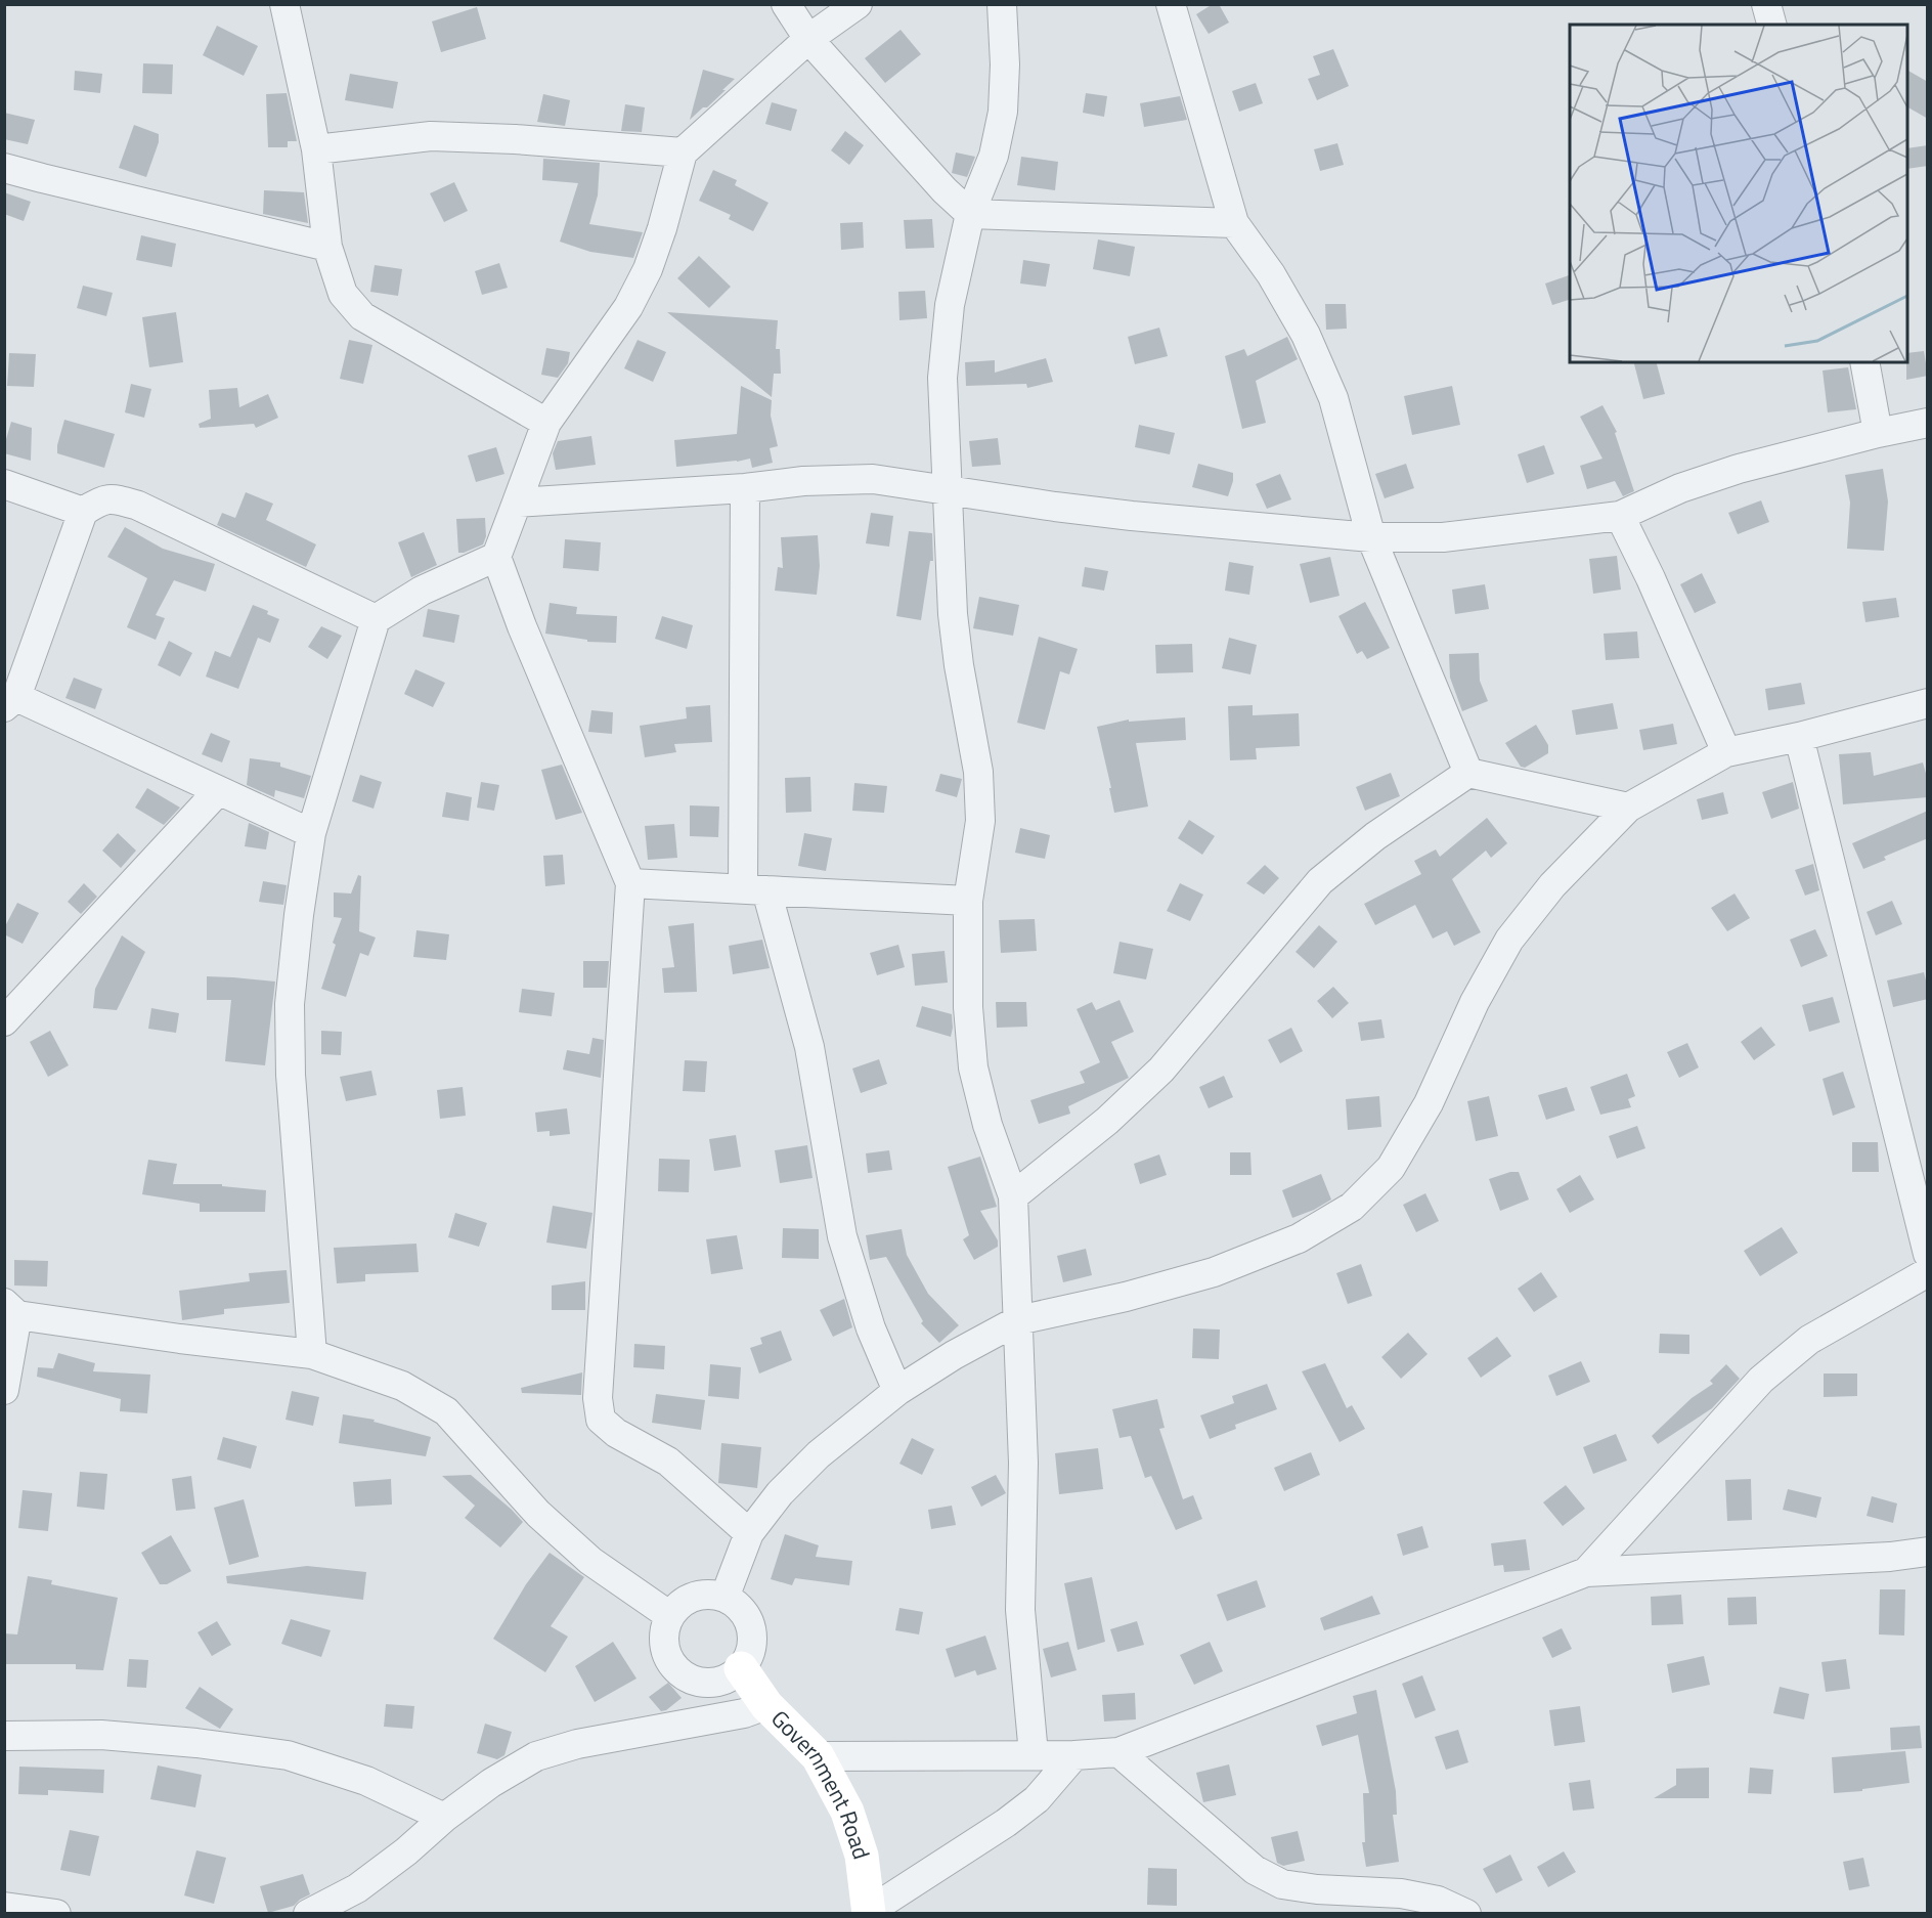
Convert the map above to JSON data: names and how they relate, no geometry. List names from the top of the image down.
{
  "streets": {
    "street": ["Government Road"]
  }
}
